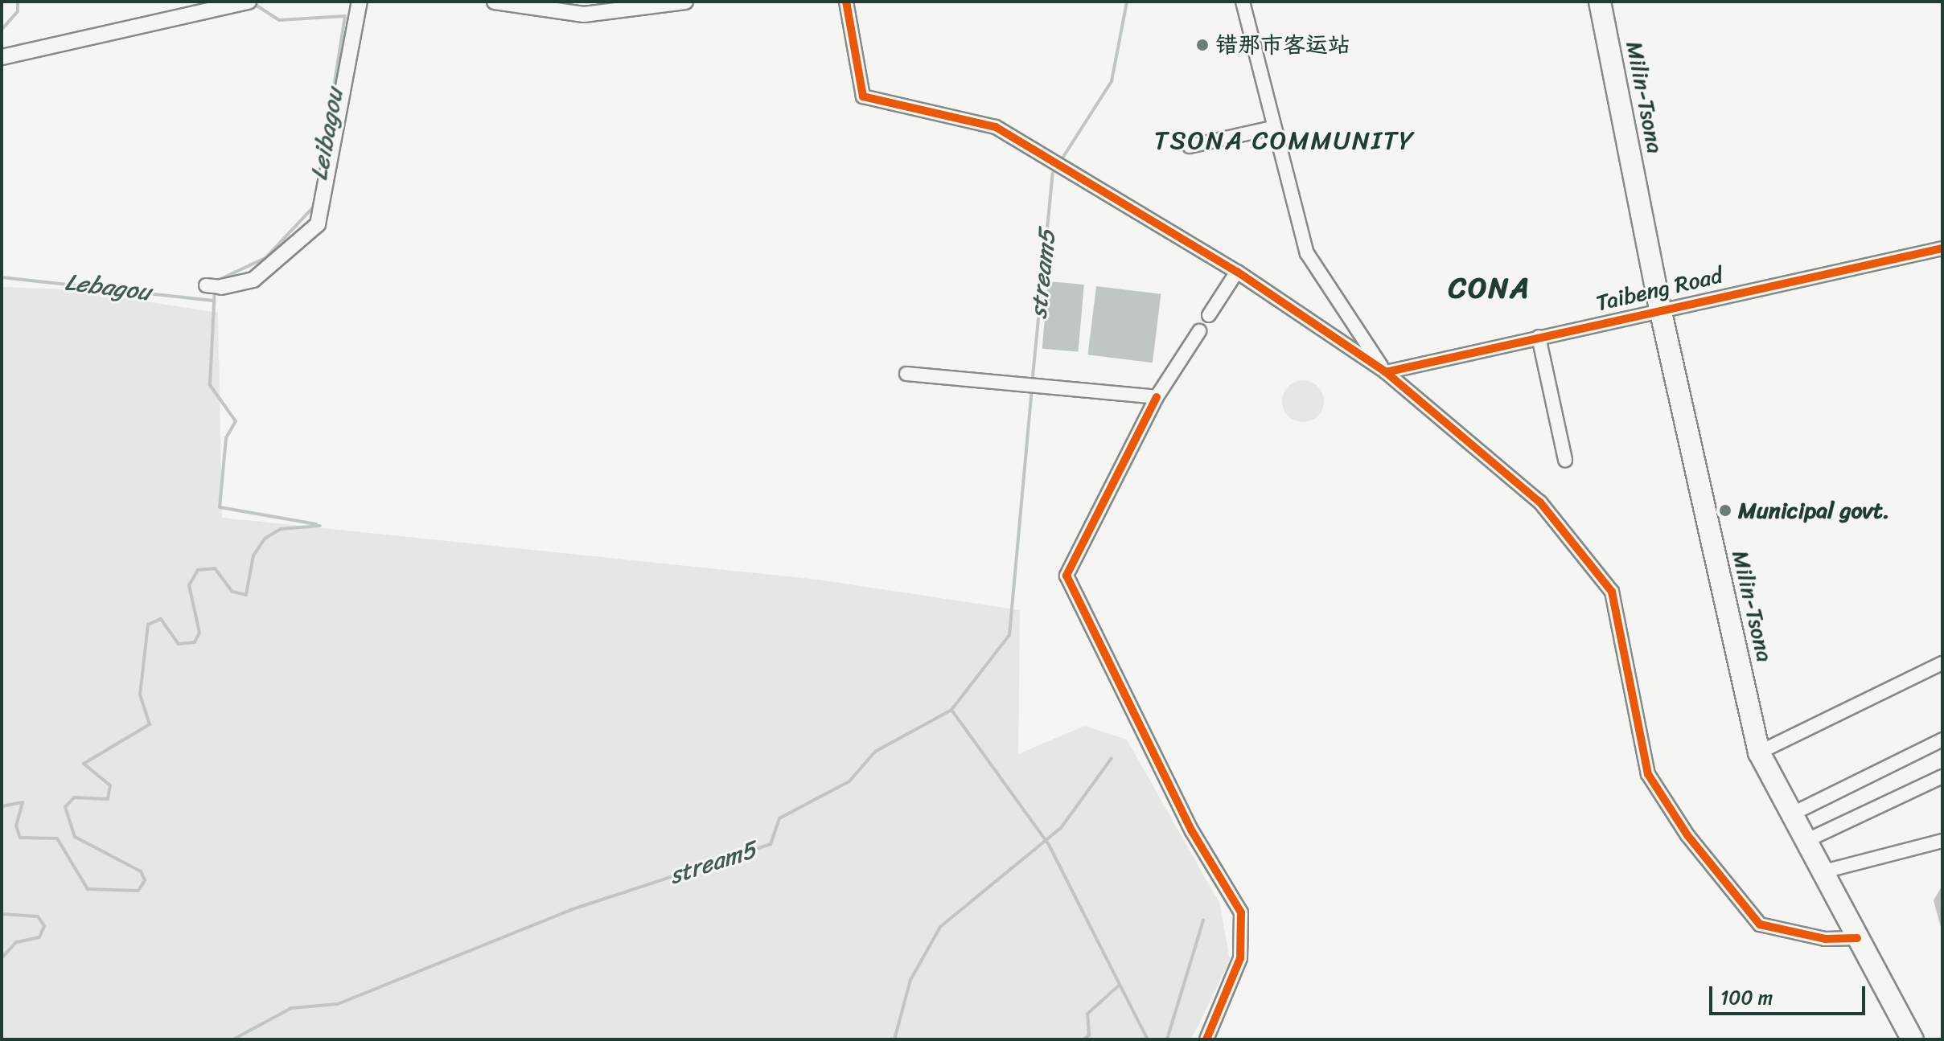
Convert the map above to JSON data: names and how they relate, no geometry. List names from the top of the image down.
{
  "streets": {
    "highway": ["Milin-Tsona"],
    "street": ["Taibeng Road"]
  },
  "crossings": [
    ["Milin-Tsona", "Taibeng Road"]
  ],
  "districts": ["TSONA COMMUNITY", "CONA"],
  "water": ["Leibagou", "stream5", "Lebagou"],
  "places": ["错那市客运站", "Municipal govt."],
  "scale_bar": "100 m"
}
